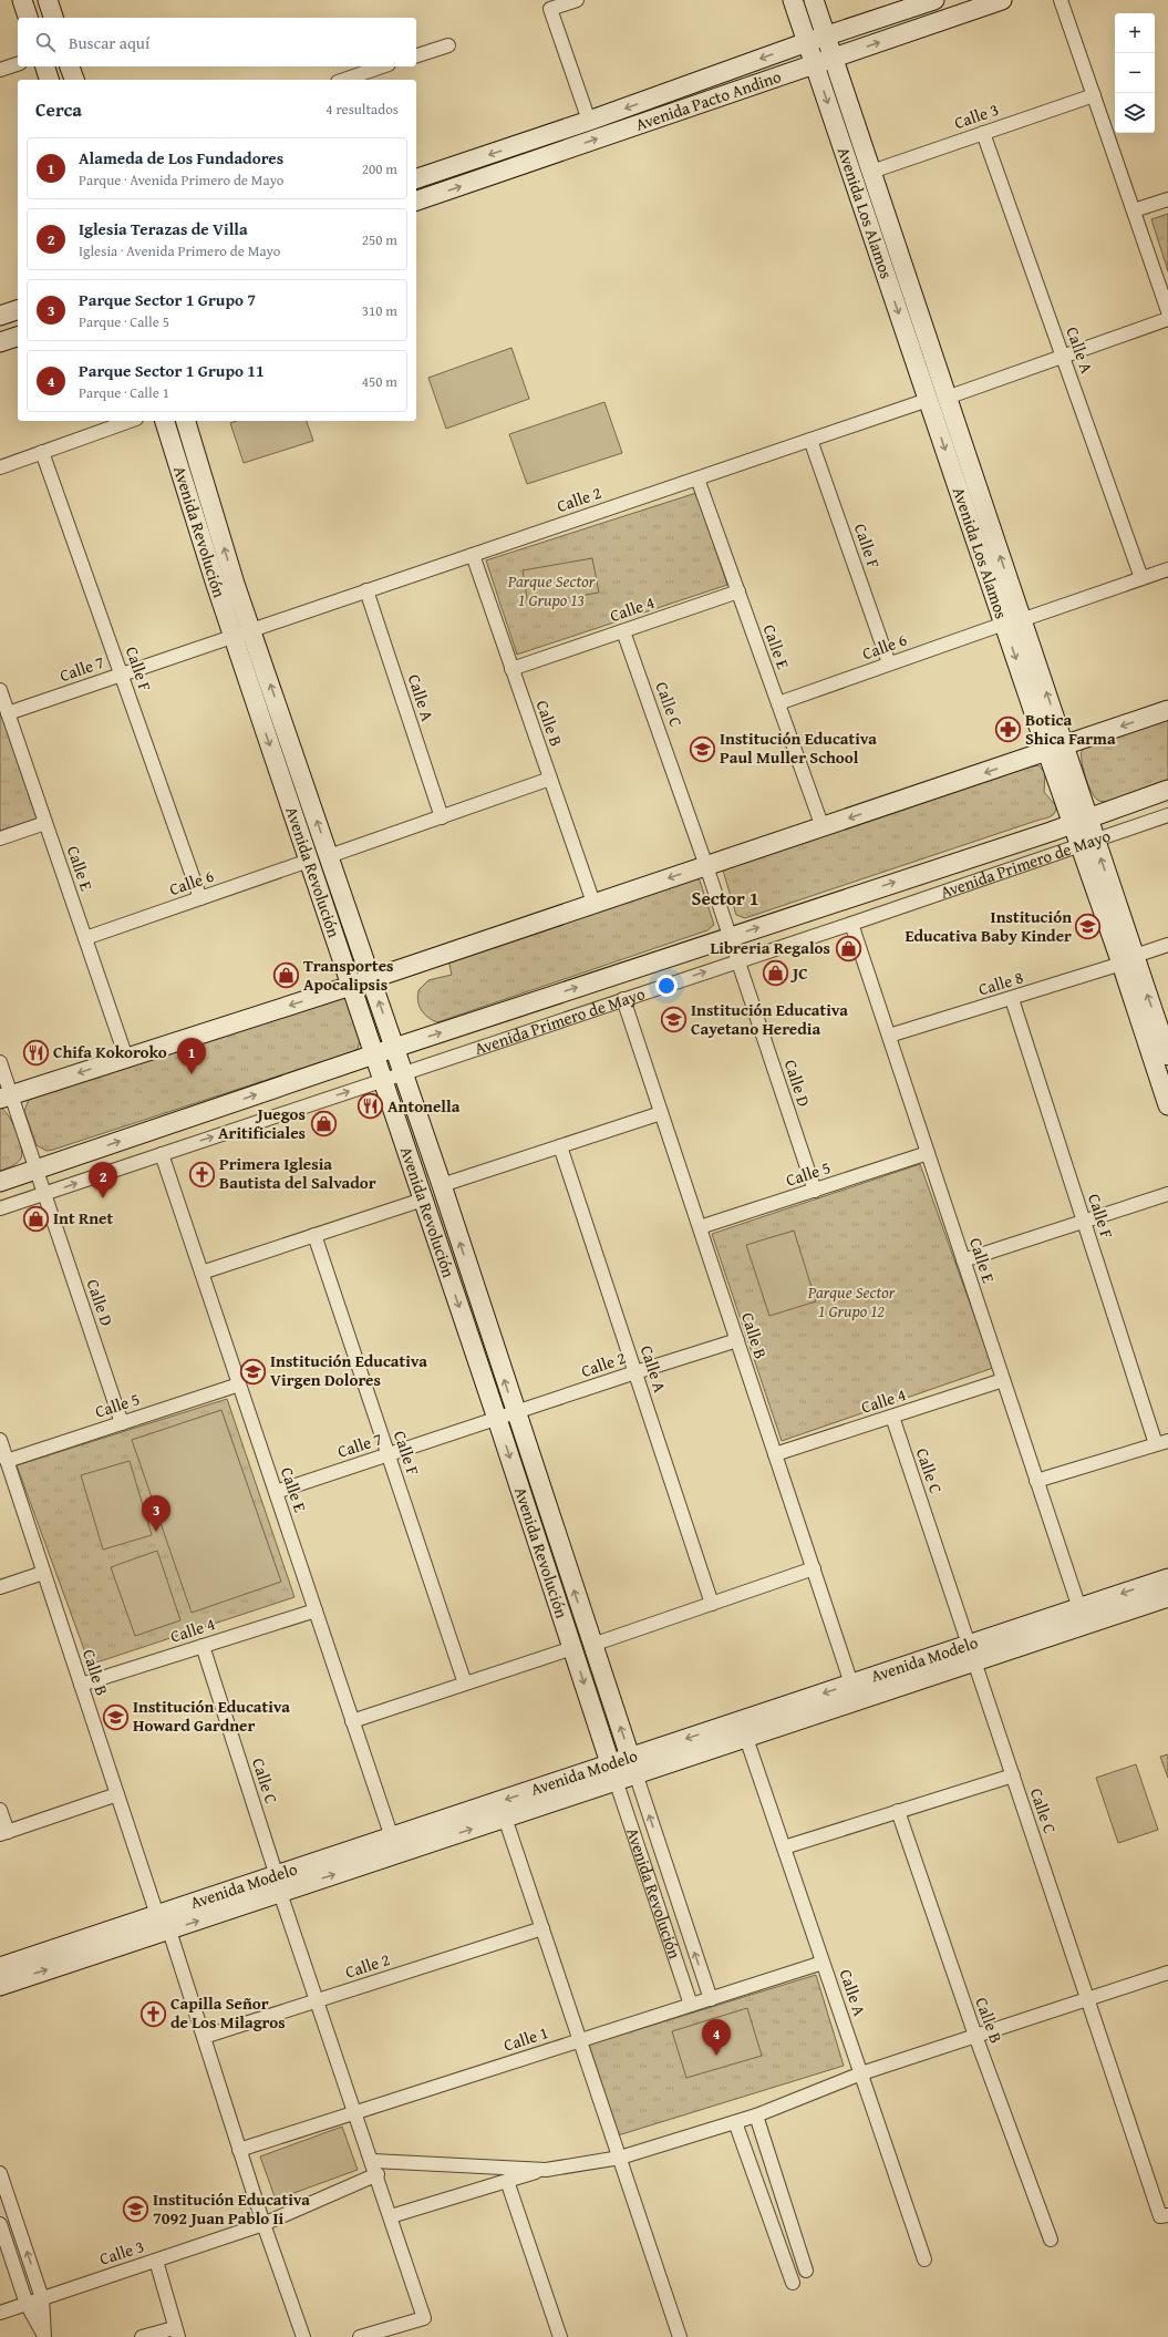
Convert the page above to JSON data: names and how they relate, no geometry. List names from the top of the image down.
{
  "streets": {
    "street": [
      "Avenida Pacto Andino",
      "Calle 3",
      "Avenida Los Alamos",
      "Calle A",
      "Calle 2",
      "Avenida Revolución",
      "Calle F",
      "Calle 4",
      "Calle E",
      "Calle 6",
      "Calle 7",
      "Calle C",
      "Calle B",
      "Avenida Primero de Mayo",
      "Calle 8",
      "Calle D",
      "Calle 5",
      "Avenida Modelo",
      "Calle 1"
    ]
  },
  "crossings": [
    ["Avenida Pacto Andino", "Avenida Los Alamos"],
    ["Calle 3", "Avenida Los Alamos"],
    ["Calle 3", "Calle A"],
    ["Calle 3", "Calle C"],
    ["Calle 3", "Calle B"],
    ["Avenida Los Alamos", "Calle 2"],
    ["Avenida Los Alamos", "Calle 6"],
    ["Avenida Los Alamos", "Avenida Primero de Mayo"],
    ["Avenida Los Alamos", "Calle 8"],
    ["Calle A", "Calle 2"],
    ["Calle A", "Avenida Modelo"],
    ["Calle A", "Calle 1"],
    ["Calle 2", "Avenida Revolución"],
    ["Calle 2", "Calle F"],
    ["Calle 2", "Calle E"],
    ["Calle 2", "Calle 7"],
    ["Calle 2", "Calle C"],
    ["Calle 2", "Calle B"],
    ["Avenida Revolución", "Calle 6"],
    ["Avenida Revolución", "Calle 7"],
    ["Avenida Revolución", "Avenida Primero de Mayo"],
    ["Avenida Revolución", "Avenida Modelo"],
    ["Avenida Revolución", "Calle 1"],
    ["Calle F", "Calle 6"],
    ["Calle F", "Calle 7"],
    ["Calle F", "Calle 8"],
    ["Calle 4", "Calle E"],
    ["Calle 4", "Calle C"],
    ["Calle 4", "Calle B"],
    ["Calle E", "Calle 6"],
    ["Calle E", "Calle 7"],
    ["Calle E", "Avenida Primero de Mayo"],
    ["Calle E", "Calle 8"],
    ["Calle E", "Calle 5"],
    ["Calle E", "Avenida Modelo"],
    ["Calle C", "Avenida Primero de Mayo"],
    ["Calle C", "Calle D"],
    ["Calle C", "Avenida Modelo"],
    ["Calle C", "Calle 1"],
    ["Calle B", "Avenida Primero de Mayo"],
    ["Calle B", "Calle 5"],
    ["Calle B", "Avenida Modelo"],
    ["Calle B", "Calle 1"],
    ["Avenida Primero de Mayo", "Calle D"],
    ["Calle D", "Calle 5"]
  ],
  "districts": ["Sector 1"],
  "parks": ["Parque Sector 1 Grupo 13", "Parque Sector 1 Grupo 12"],
  "places": {
    "pharmacy": ["Botica Shica Farma"],
    "school or university": [
      "Institución Educativa Paul Muller School",
      "Institución Educativa Baby Kinder",
      "Institución Educativa Cayetano Heredia",
      "Institución Educativa Virgen Dolores",
      "Institución Educativa Howard Gardner",
      "Institución Educativa 7092 Juan Pablo Ii"
    ],
    "shop": [
      "Libreria Regalos",
      "JC",
      "Transportes Apocalipsis",
      "Juegos Aritificiales",
      "Int Rnet"
    ],
    "restaurant": ["Chifa Kokoroko", "Antonella"],
    "church": ["Primera Iglesia Bautista del Salvador", "Capilla Señor de Los Milagros"]
  },
  "page": {
    "map_buttons": ["+", "−"],
    "search": "Buscar aquí",
    "heading": ["Cerca", "4 resultados"],
    "list": [
      {
        "mark": "1",
        "name": "Alameda de Los Fundadores",
        "note": "Parque · Avenida Primero de Mayo",
        "value": "200 m"
      },
      {
        "mark": "2",
        "name": "Iglesia Terazas de Villa",
        "note": "Iglesia · Avenida Primero de Mayo",
        "value": "250 m"
      },
      {
        "mark": "3",
        "name": "Parque Sector 1 Grupo 7",
        "note": "Parque · Calle 5",
        "value": "310 m"
      },
      {
        "mark": "4",
        "name": "Parque Sector 1 Grupo 11",
        "note": "Parque · Calle 1",
        "value": "450 m"
      }
    ],
    "pins": [
      "1",
      "2",
      "3",
      "4"
    ]
  }
}
